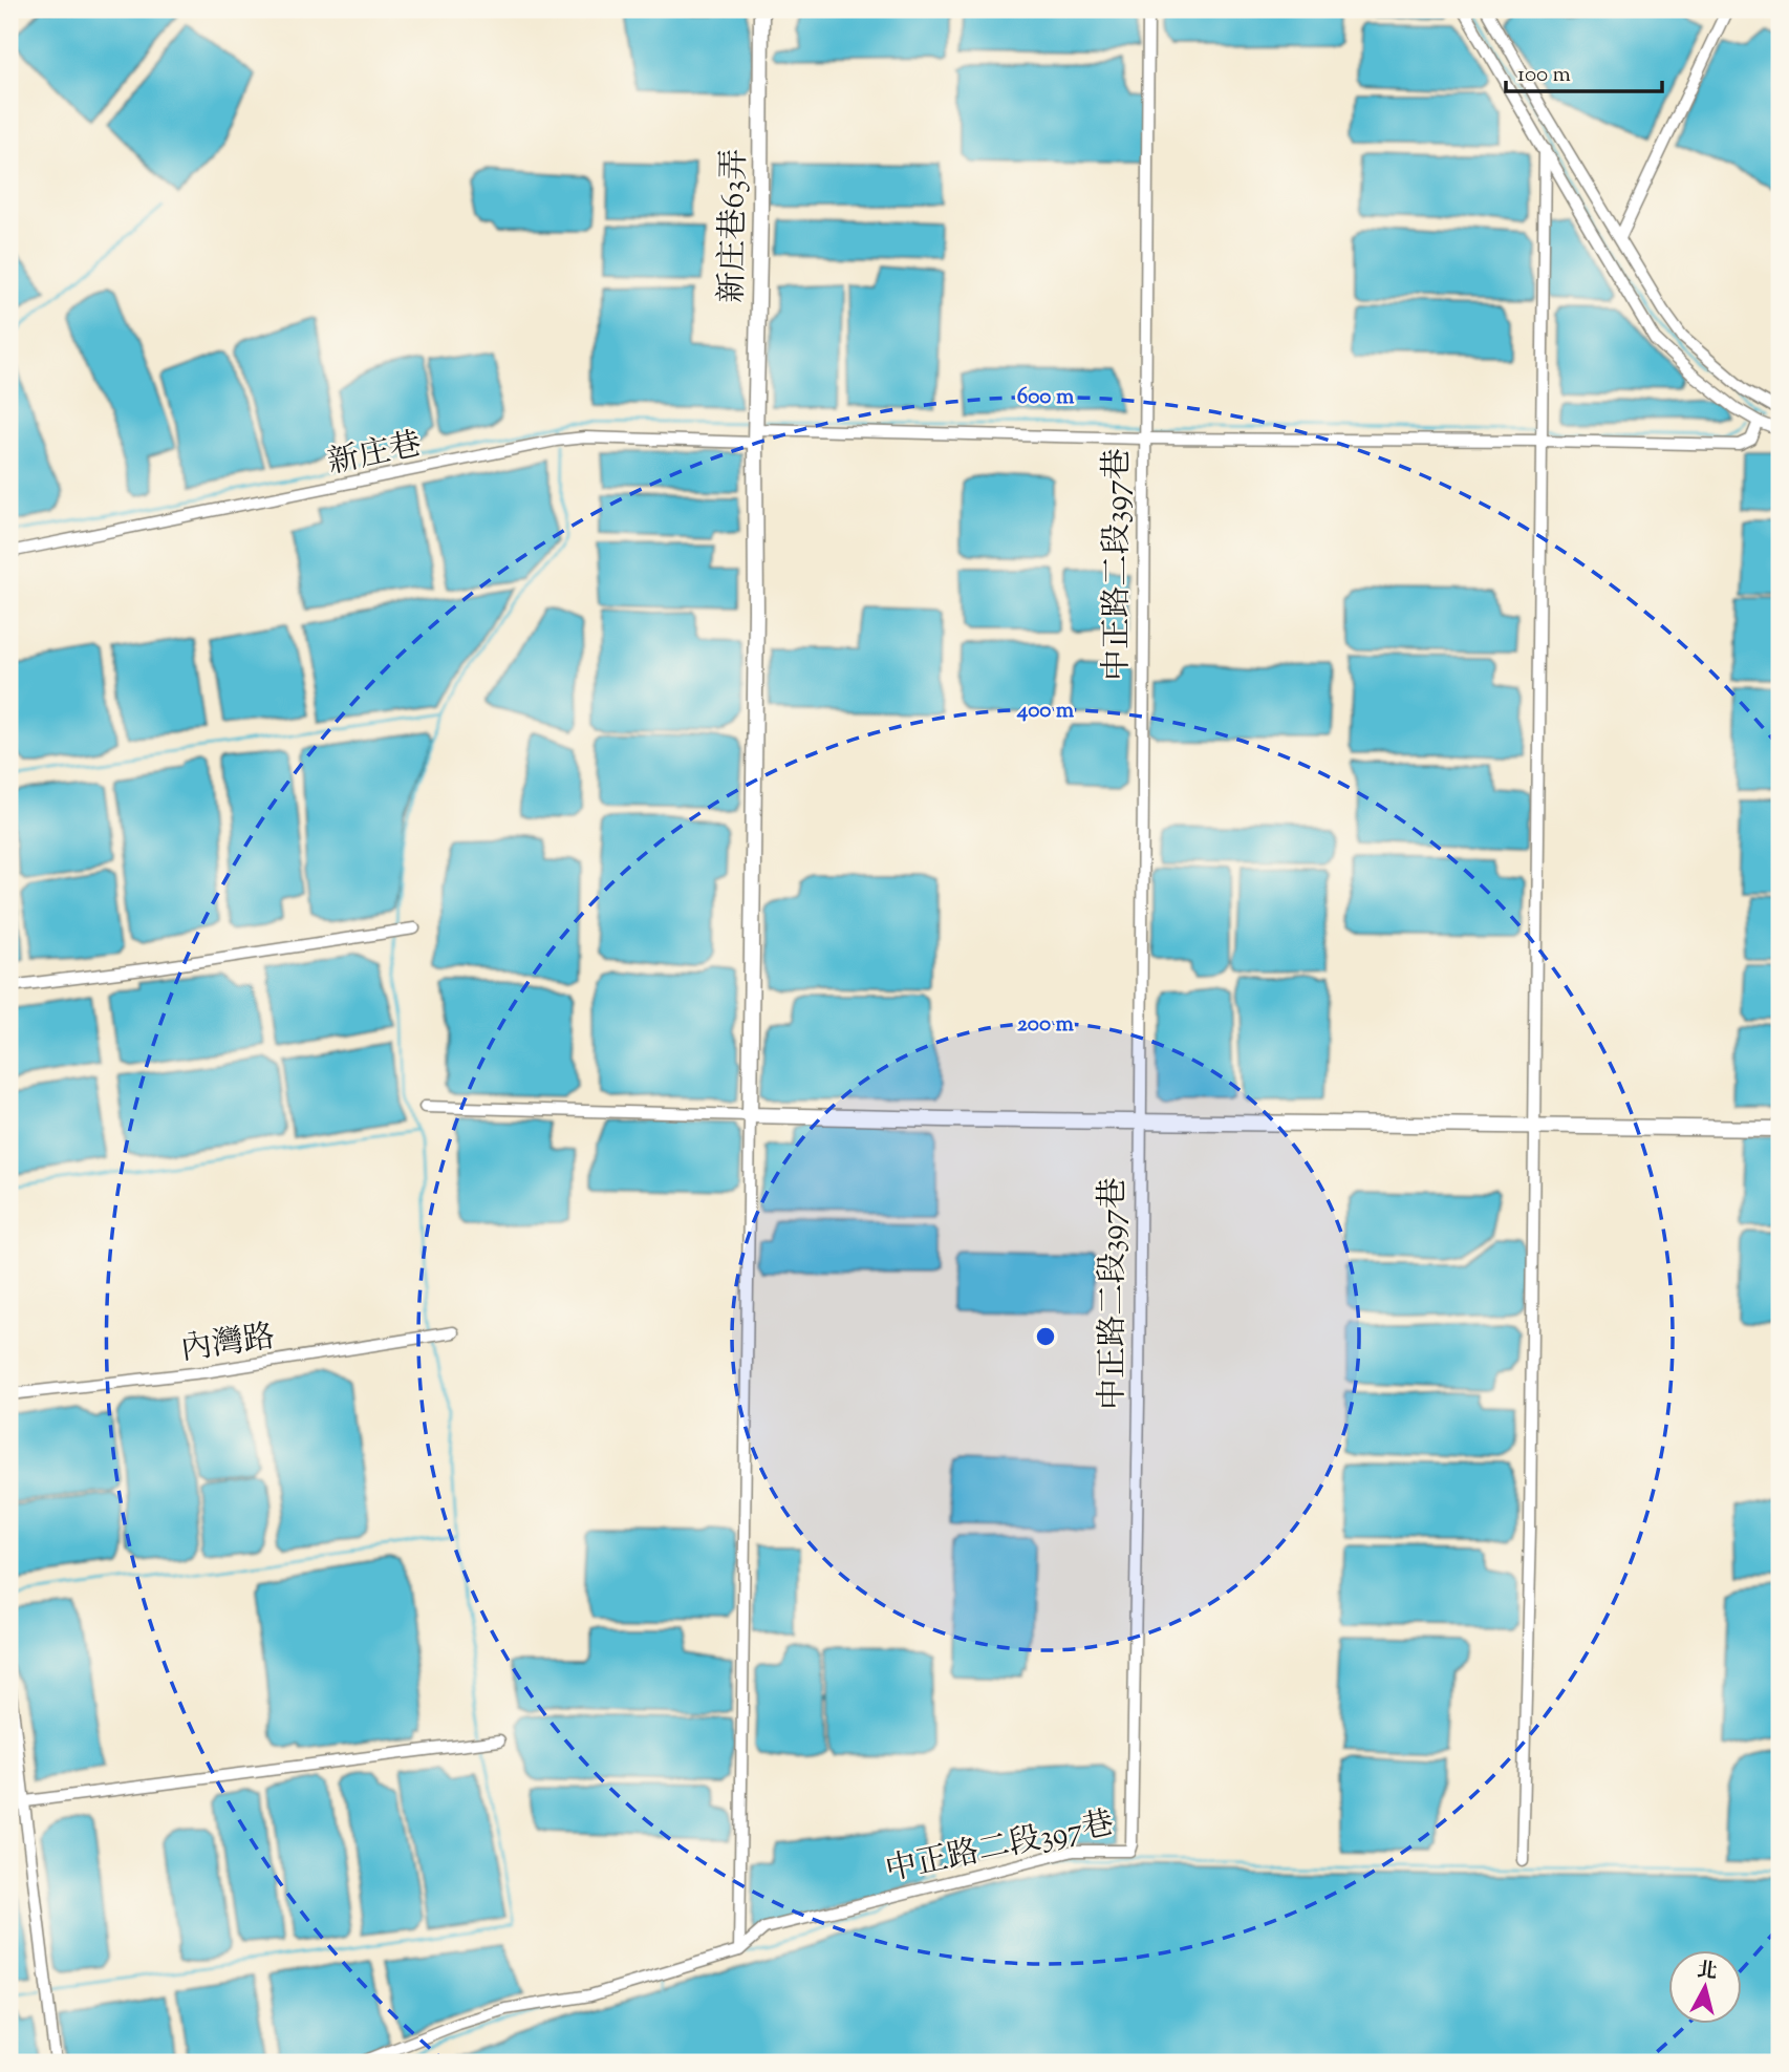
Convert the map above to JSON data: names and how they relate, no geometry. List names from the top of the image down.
{
  "streets": {
    "street": [
      "新庄巷63弄",
      "新庄巷",
      "中正路二段397巷",
      "內灣路"
    ]
  },
  "crossings": [
    ["新庄巷63弄", "新庄巷"],
    ["新庄巷", "中正路二段397巷"]
  ],
  "scale_bar": "100 m",
  "north": "top",
  "rings": ["600 m", "400 m", "200 m"]
}
